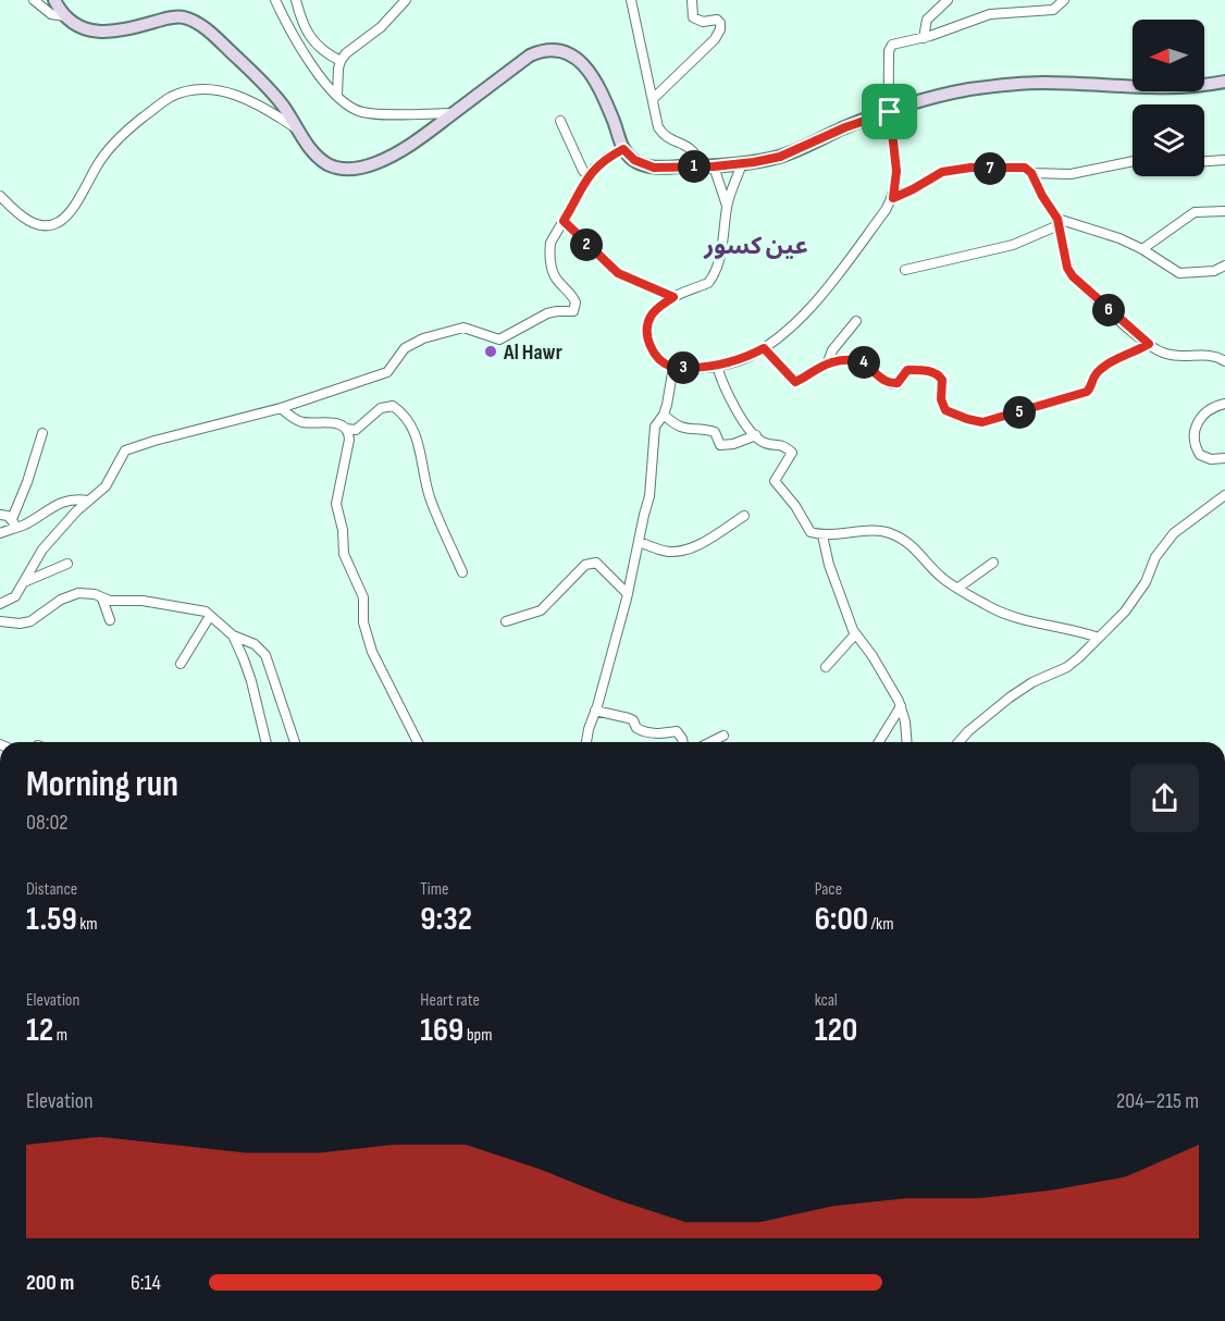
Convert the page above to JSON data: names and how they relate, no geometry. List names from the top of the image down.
{
  "districts": ["عين كسور"],
  "places": ["Al Hawr"],
  "north": "left",
  "page": {
    "pins": [
      "1",
      "7",
      "2",
      "6",
      "4",
      "3",
      "5"
    ],
    "heading": ["Morning run", "08:02"],
    "stats": [
      ["Distance", "1.59 km"],
      ["Time", "9:32"],
      ["Pace", "6:00 /km"],
      ["Elevation", "12 m"],
      ["Heart rate", "169 bpm"],
      ["kcal", "120"]
    ],
    "chart": ["Elevation", "204–215 m"],
    "list": [
      {
        "name": "200 m",
        "note": "6:14"
      }
    ]
  }
}
